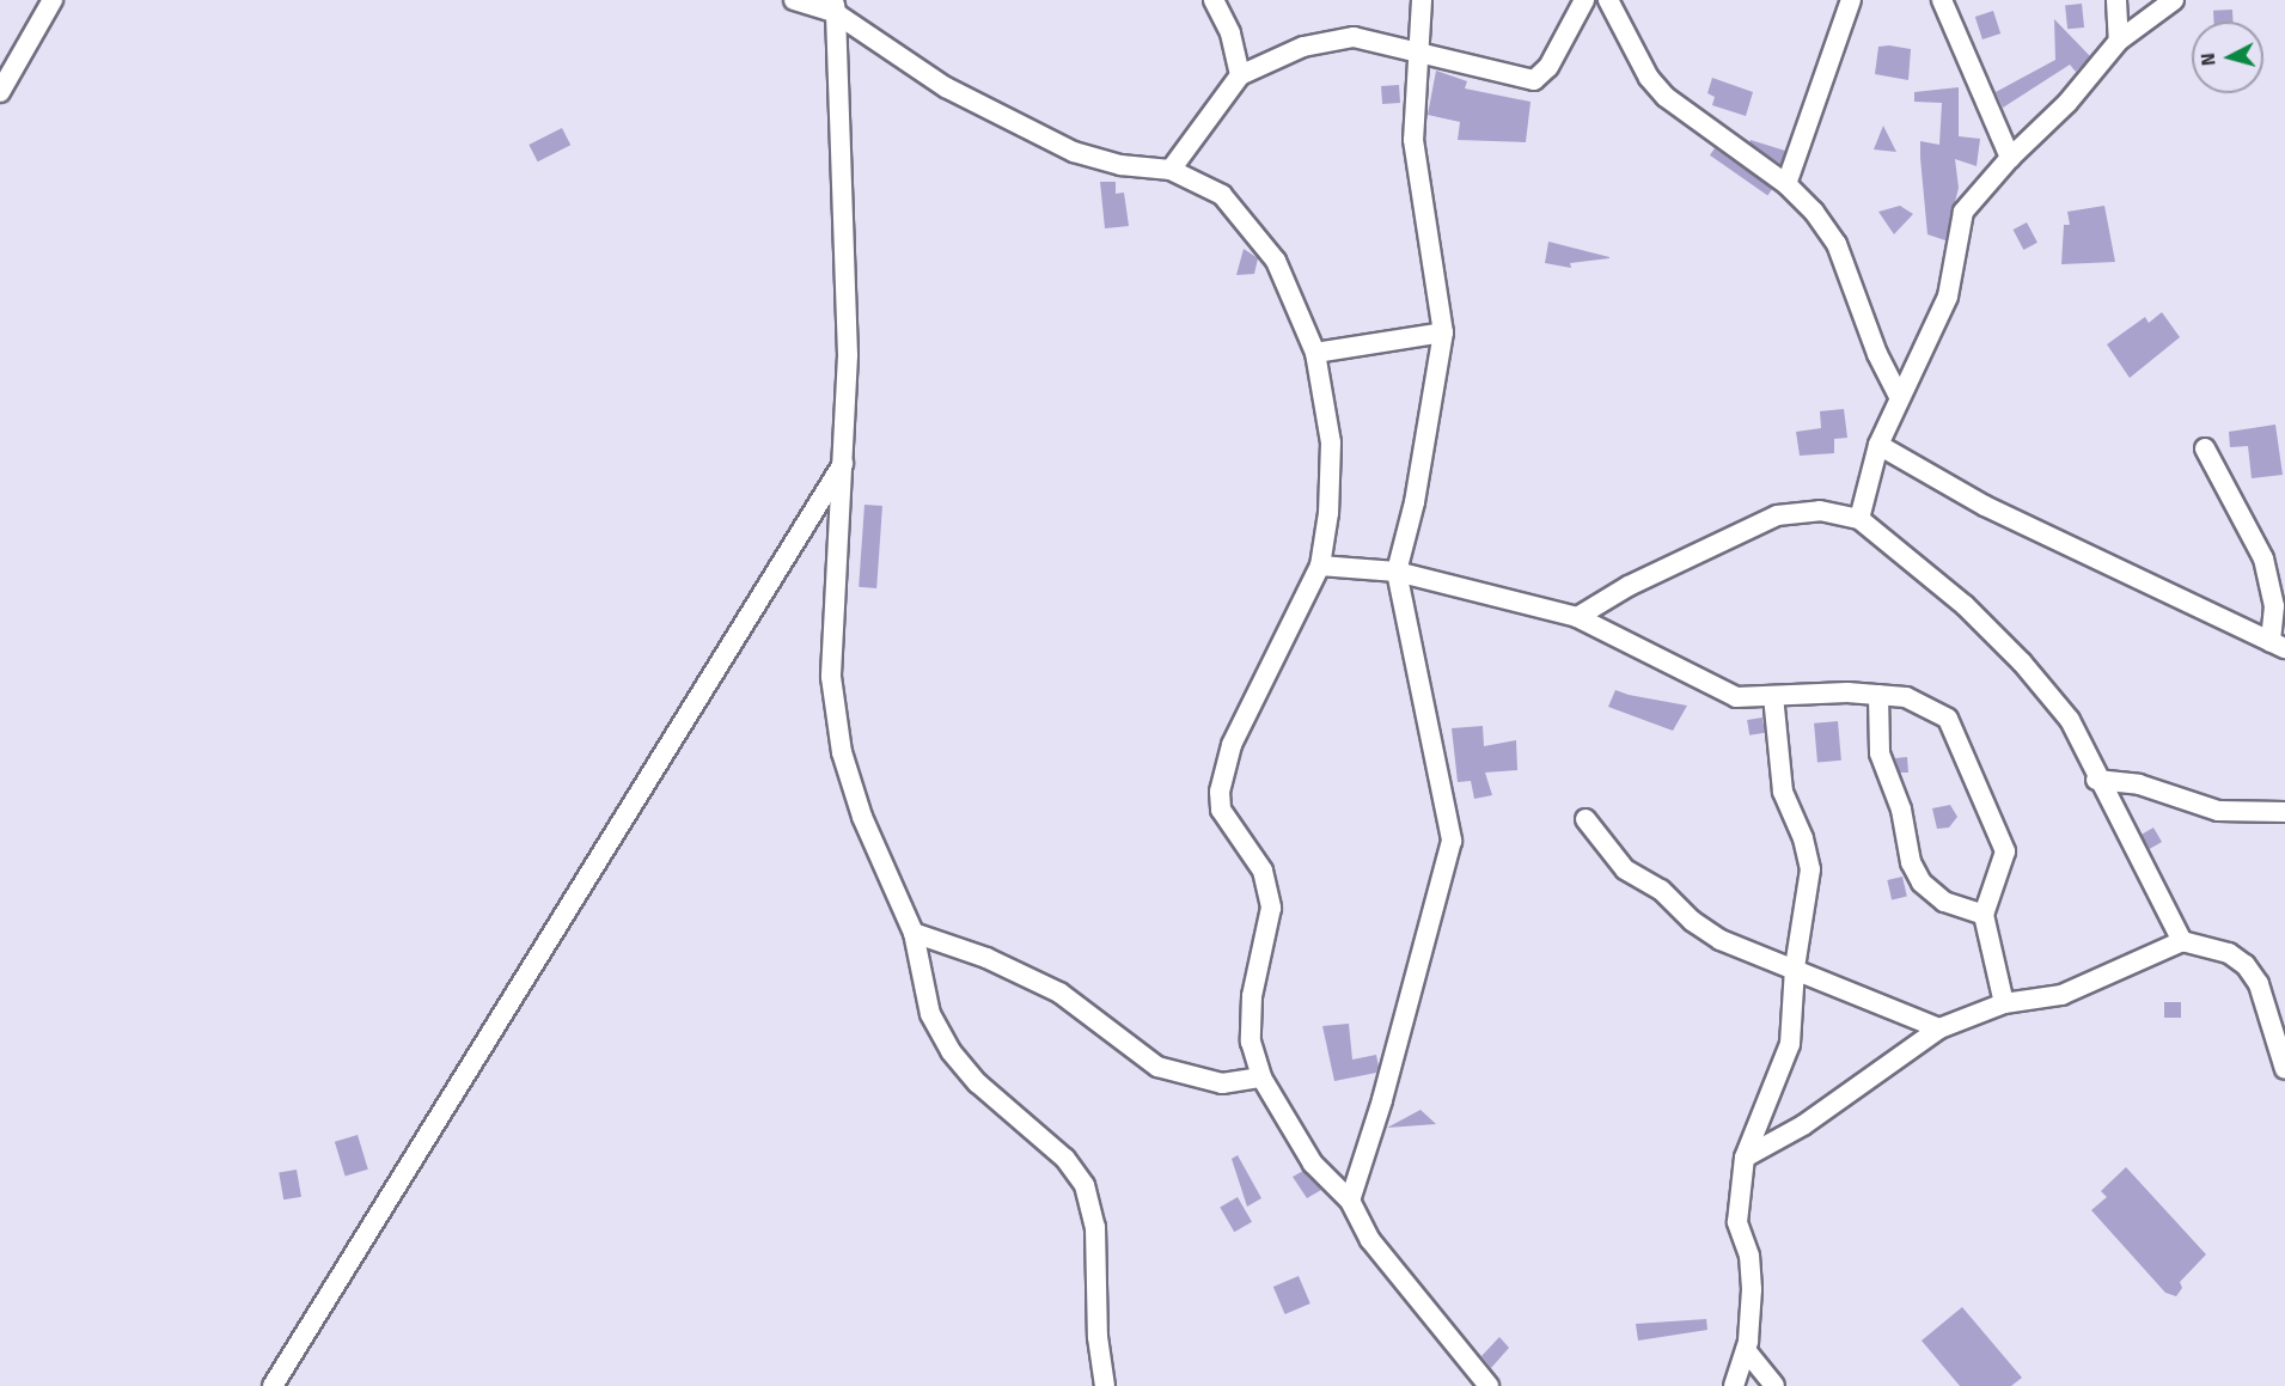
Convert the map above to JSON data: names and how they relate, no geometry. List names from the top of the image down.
{
  "north": "left"
}
